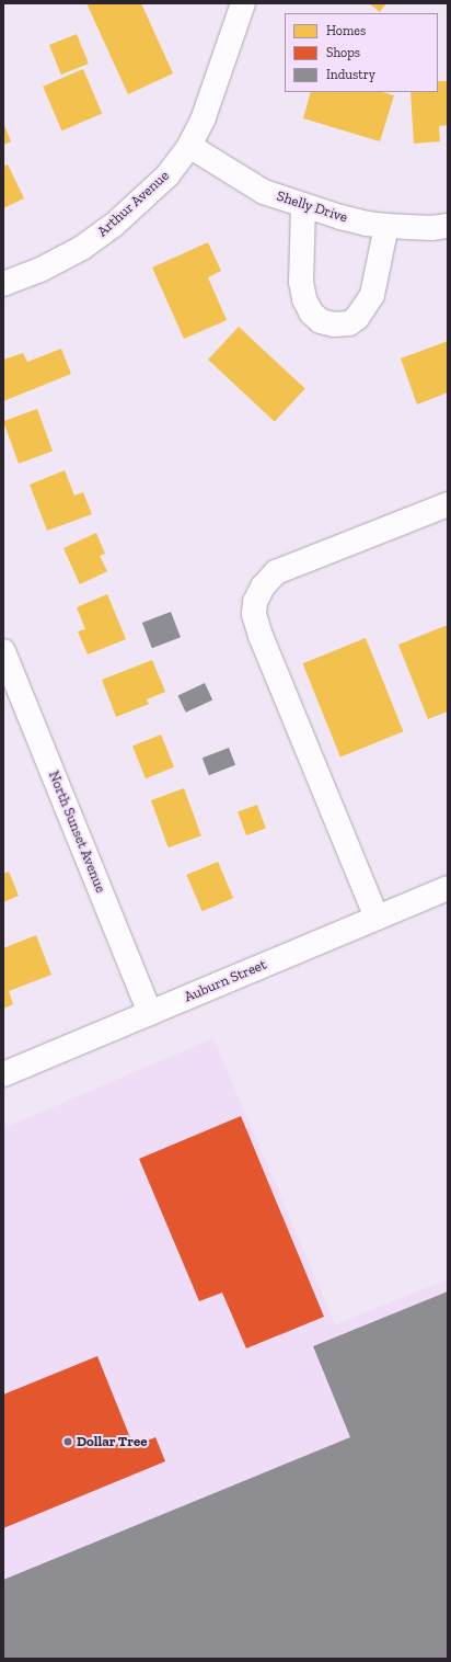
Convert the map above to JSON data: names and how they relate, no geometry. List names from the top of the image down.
{
  "streets": {
    "street": [
      "Arthur Avenue",
      "Shelly Drive",
      "North Sunset Avenue",
      "Auburn Street"
    ]
  },
  "crossings": [
    ["Arthur Avenue", "Shelly Drive"],
    ["North Sunset Avenue", "Auburn Street"]
  ],
  "places": ["Dollar Tree"],
  "legend": ["Homes", "Shops", "Industry"]
}
